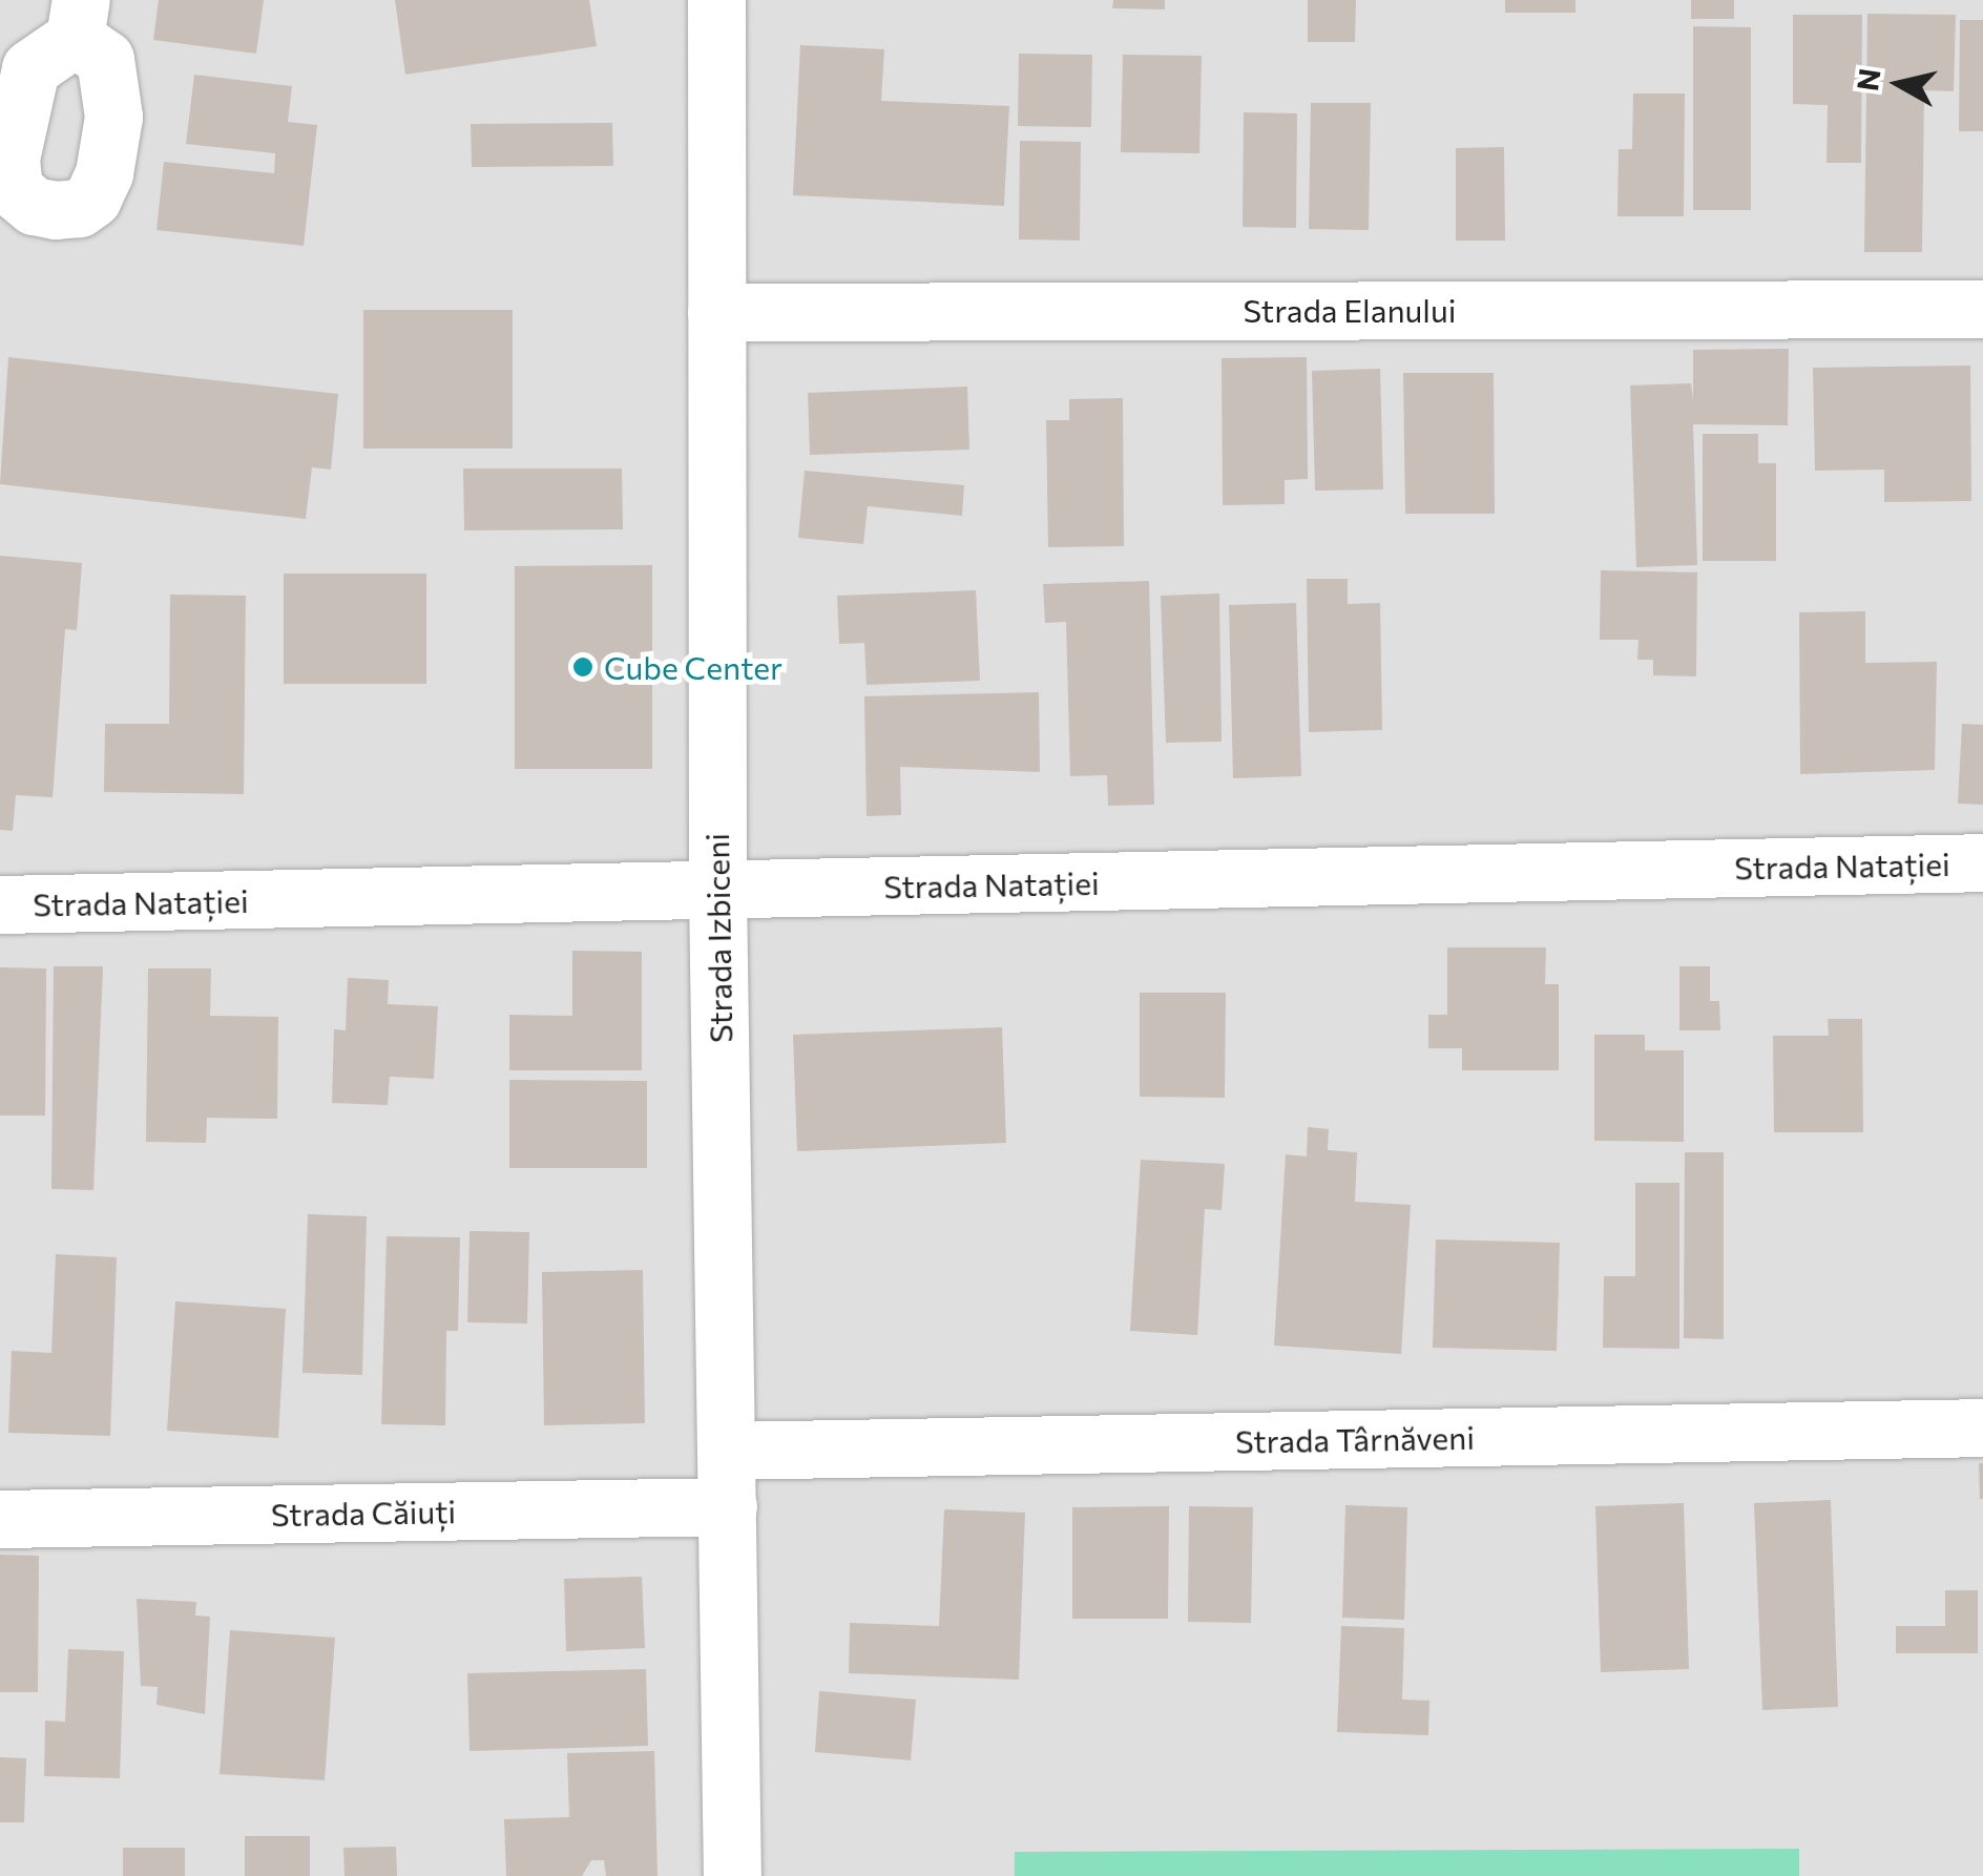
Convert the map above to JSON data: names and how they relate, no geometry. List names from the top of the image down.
{
  "streets": {
    "street": [
      "Strada Elanului",
      "Strada Natației",
      "Strada Izbiceni",
      "Strada Târnăveni",
      "Strada Căiuți"
    ]
  },
  "crossings": [
    ["Strada Elanului", "Strada Izbiceni"],
    ["Strada Natației", "Strada Izbiceni"],
    ["Strada Izbiceni", "Strada Târnăveni"],
    ["Strada Izbiceni", "Strada Căiuți"]
  ],
  "places": ["Cube Center"],
  "north": "left"
}
